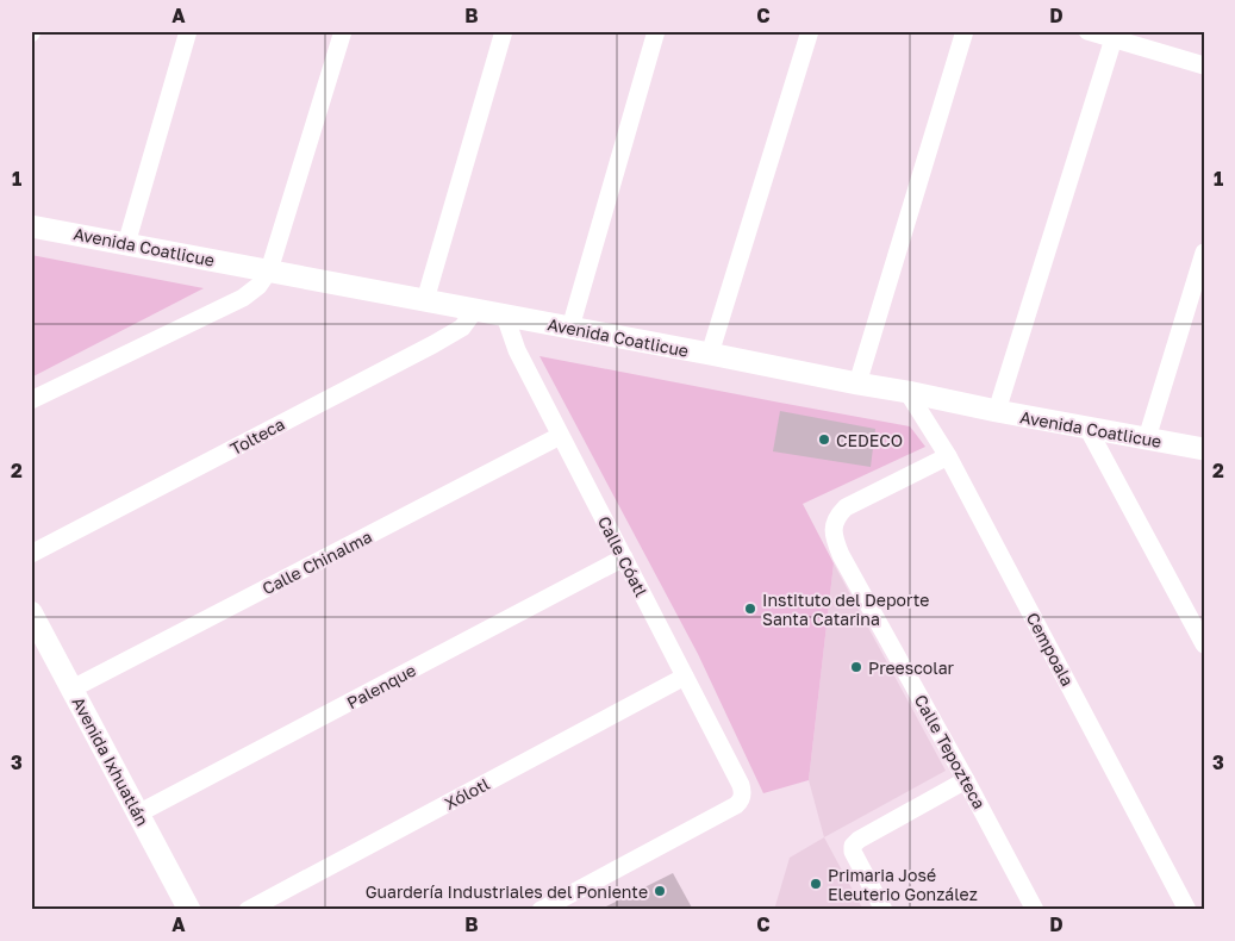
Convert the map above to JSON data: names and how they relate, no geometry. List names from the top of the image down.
{
  "streets": {
    "street": [
      "Avenida Coatlicue",
      "Tolteca",
      "Calle Cóatl",
      "Calle Chinalma",
      "Cempoala",
      "Palenque",
      "Calle Tepozteca",
      "Avenida Ixhuatlán",
      "Xólotl"
    ]
  },
  "crossings": [
    ["Avenida Coatlicue", "Tolteca"],
    ["Avenida Coatlicue", "Calle Cóatl"],
    ["Avenida Coatlicue", "Cempoala"],
    ["Calle Cóatl", "Calle Chinalma"],
    ["Calle Cóatl", "Palenque"],
    ["Calle Cóatl", "Xólotl"],
    ["Calle Chinalma", "Avenida Ixhuatlán"],
    ["Cempoala", "Calle Tepozteca"],
    ["Palenque", "Avenida Ixhuatlán"]
  ],
  "places": [
    "CEDECO",
    "Instituto del Deporte Santa Catarina",
    "Preescolar",
    "Primaria José Eleuterio González",
    "Guardería Industriales del Poniente"
  ],
  "grid": {
    "columns": [
      "A",
      "B",
      "C",
      "D"
    ],
    "rows": ["1", "2", "3"]
  }
}
